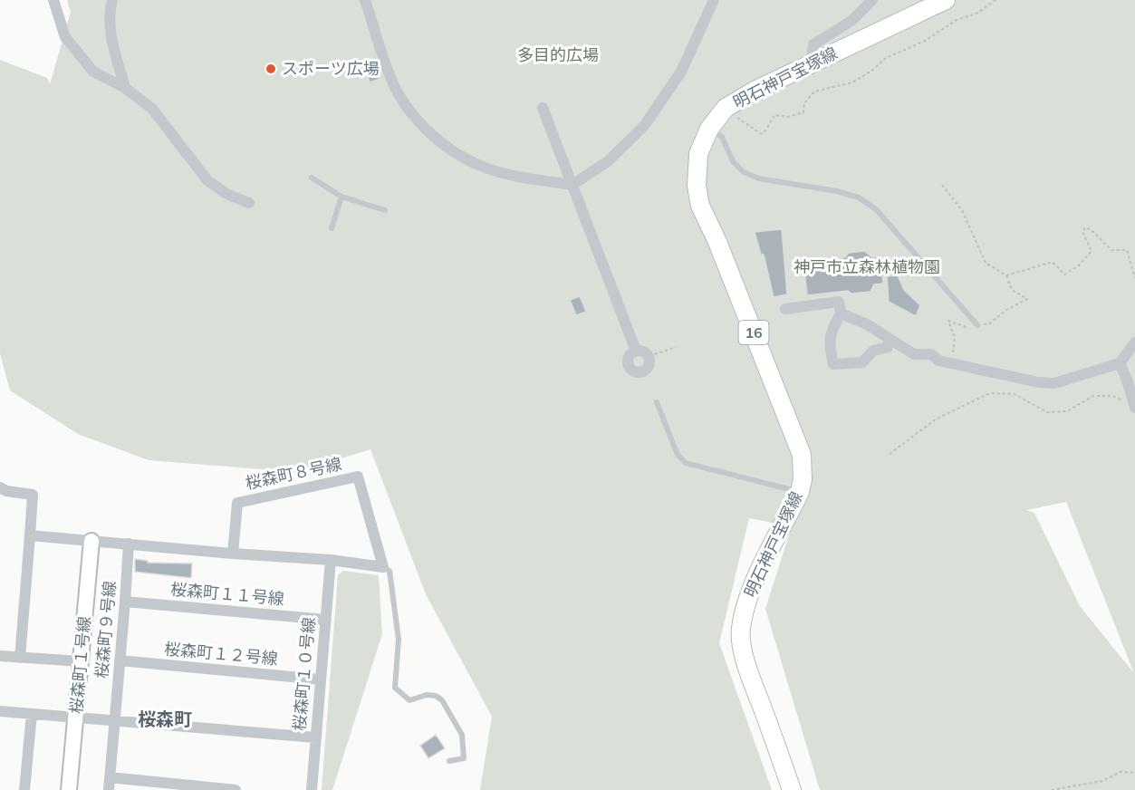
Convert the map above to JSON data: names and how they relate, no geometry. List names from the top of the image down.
{
  "streets": {
    "main road": ["明石神戸宝塚線", "16"],
    "street": [
      "桜森町８号線",
      "桜森町１１号線",
      "桜森町９号線",
      "桜森町１２号線",
      "桜森町１号線",
      "桜森町１０号線"
    ]
  },
  "crossings": [
    ["桜森町１１号線", "桜森町９号線"],
    ["桜森町１１号線", "桜森町１０号線"],
    ["桜森町９号線", "桜森町１２号線"],
    ["桜森町１２号線", "桜森町１０号線"]
  ],
  "districts": ["桜森町"],
  "parks": ["多目的広場", "神戸市立森林植物園"],
  "places": ["スポーツ広場"]
}
